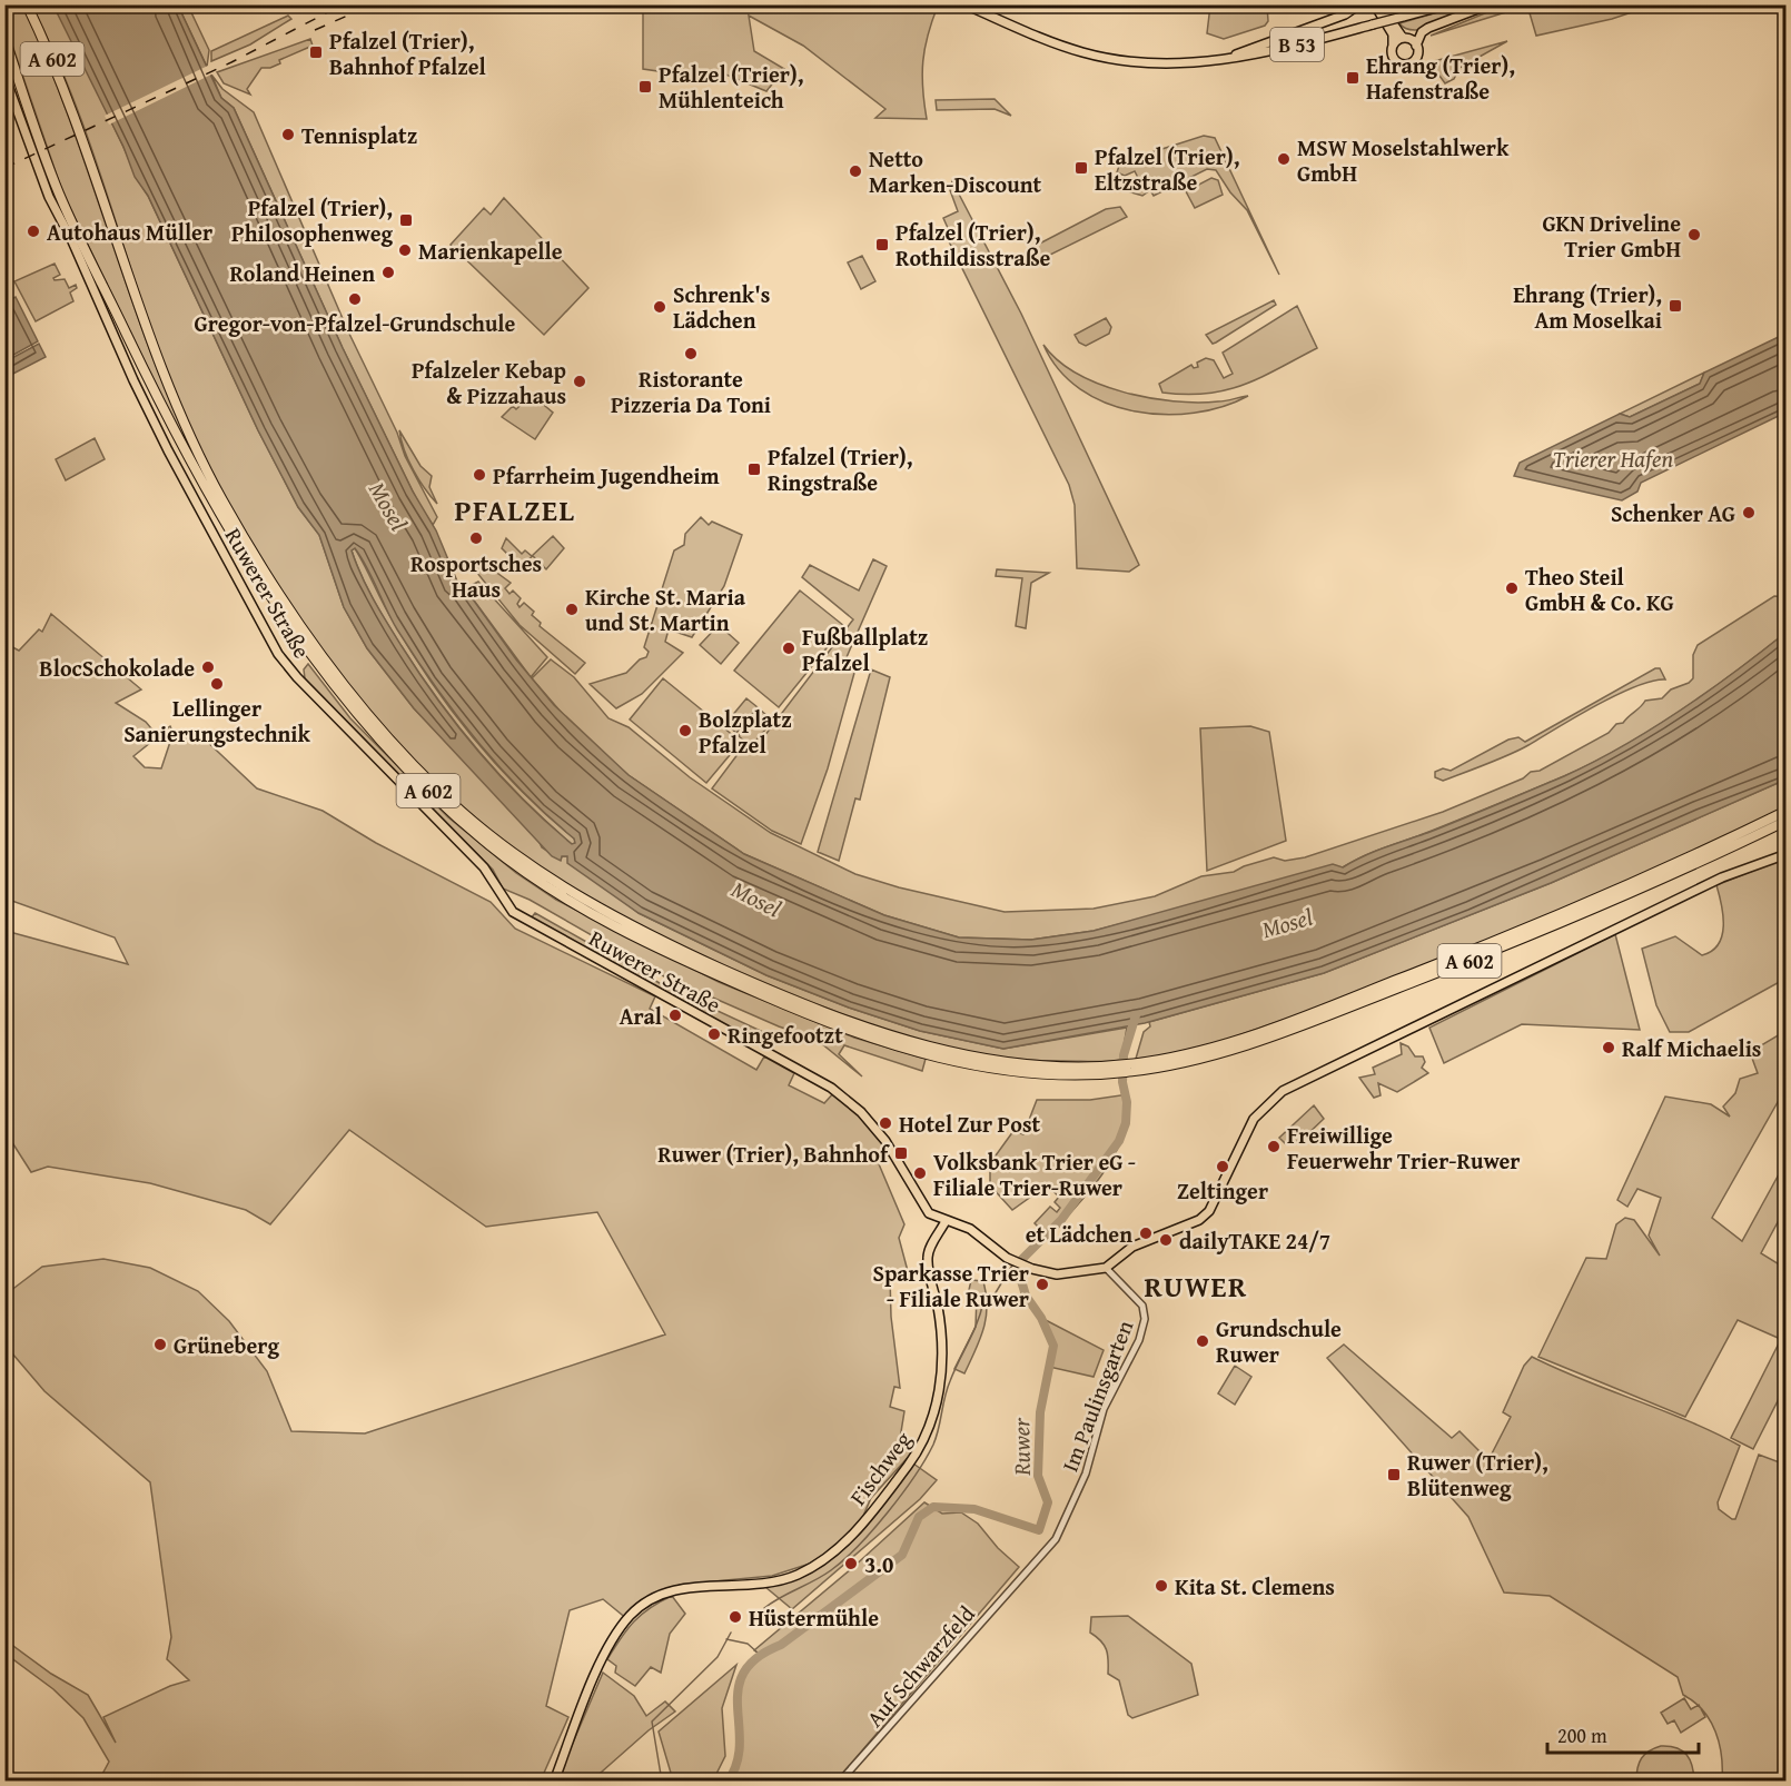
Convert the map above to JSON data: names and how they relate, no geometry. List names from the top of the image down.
{
  "streets": {
    "highway": ["A 602"],
    "main road": ["B 53", "Ruwerer Straße", "Fischweg"],
    "street": ["Im Paulinsgarten", "Auf Schwarzfeld"]
  },
  "crossings": [
    ["Ruwerer Straße", "Im Paulinsgarten"],
    ["Ruwerer Straße", "Fischweg"],
    ["Im Paulinsgarten", "Auf Schwarzfeld"]
  ],
  "districts": ["PFALZEL", "RUWER"],
  "water": ["Trierer Hafen", "Mosel", "Ruwer"],
  "places": {
    "transit": [
      "Pfalzel (Trier), Bahnhof Pfalzel",
      "Ehrang (Trier), Hafenstraße",
      "Pfalzel (Trier), Mühlenteich",
      "Pfalzel (Trier), Eltzstraße",
      "Pfalzel (Trier), Philosophenweg",
      "Pfalzel (Trier), Rothildisstraße",
      "Ehrang (Trier), Am Moselkai",
      "Pfalzel (Trier), Ringstraße",
      "Ruwer (Trier), Bahnhof",
      "Ruwer (Trier), Blütenweg"
    ],
    "other": [
      "Tennisplatz",
      "MSW Moselstahlwerk GmbH",
      "Netto Marken-Discount",
      "Autohaus Müller",
      "GKN Driveline Trier GmbH",
      "Marienkapelle",
      "Roland Heinen",
      "Gregor-von-Pfalzel-Grundschule",
      "Schrenk's Lädchen",
      "Ristorante Pizzeria Da Toni",
      "Pfalzeler Kebap & Pizzahaus",
      "Pfarrheim Jugendheim",
      "Schenker AG",
      "Rosportsches Haus",
      "Theo Steil GmbH & Co. KG",
      "Kirche St. Maria und St. Martin",
      "Fußballplatz Pfalzel",
      "BlocSchokolade",
      "Lellinger Sanierungstechnik",
      "Bolzplatz Pfalzel",
      "Aral",
      "Ringefootzt",
      "Ralf Michaelis",
      "Hotel Zur Post",
      "Freiwillige Feuerwehr Trier-Ruwer",
      "Zeltinger",
      "Volksbank Trier eG - Filiale Trier-Ruwer",
      "et Lädchen",
      "dailyTAKE 24/7",
      "Sparkasse Trier - Filiale Ruwer",
      "Grundschule Ruwer",
      "Grüneberg",
      "3.0",
      "Kita St. Clemens",
      "Hüstermühle"
    ]
  },
  "scale_bar": "200 m"
}
